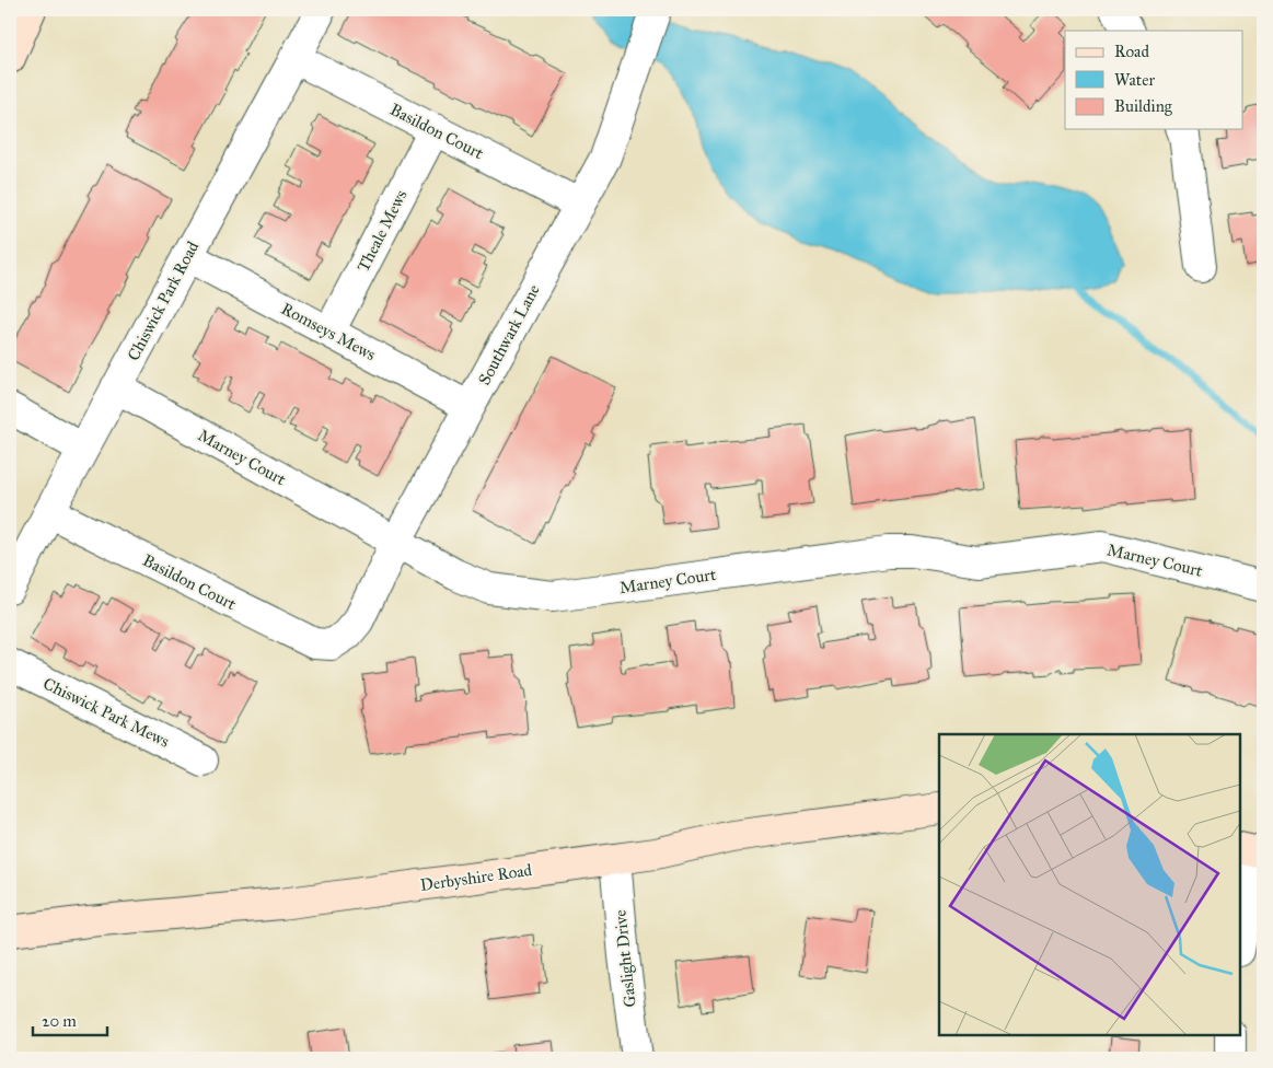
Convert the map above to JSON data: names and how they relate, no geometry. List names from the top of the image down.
{
  "streets": {
    "street": [
      "Basildon Court",
      "Theale Mews",
      "Chiswick Park Road",
      "Romseys Mews",
      "Southwark Lane",
      "Marney Court",
      "Chiswick Park Mews",
      "Derbyshire Road",
      "Gaslight Drive"
    ]
  },
  "crossings": [
    ["Basildon Court", "Theale Mews"],
    ["Basildon Court", "Chiswick Park Road"],
    ["Basildon Court", "Southwark Lane"],
    ["Theale Mews", "Romseys Mews"],
    ["Chiswick Park Road", "Romseys Mews"],
    ["Chiswick Park Road", "Marney Court"],
    ["Romseys Mews", "Southwark Lane"],
    ["Southwark Lane", "Marney Court"],
    ["Derbyshire Road", "Gaslight Drive"]
  ],
  "legend": ["Road", "Water", "Building"],
  "scale_bar": "20 m"
}
